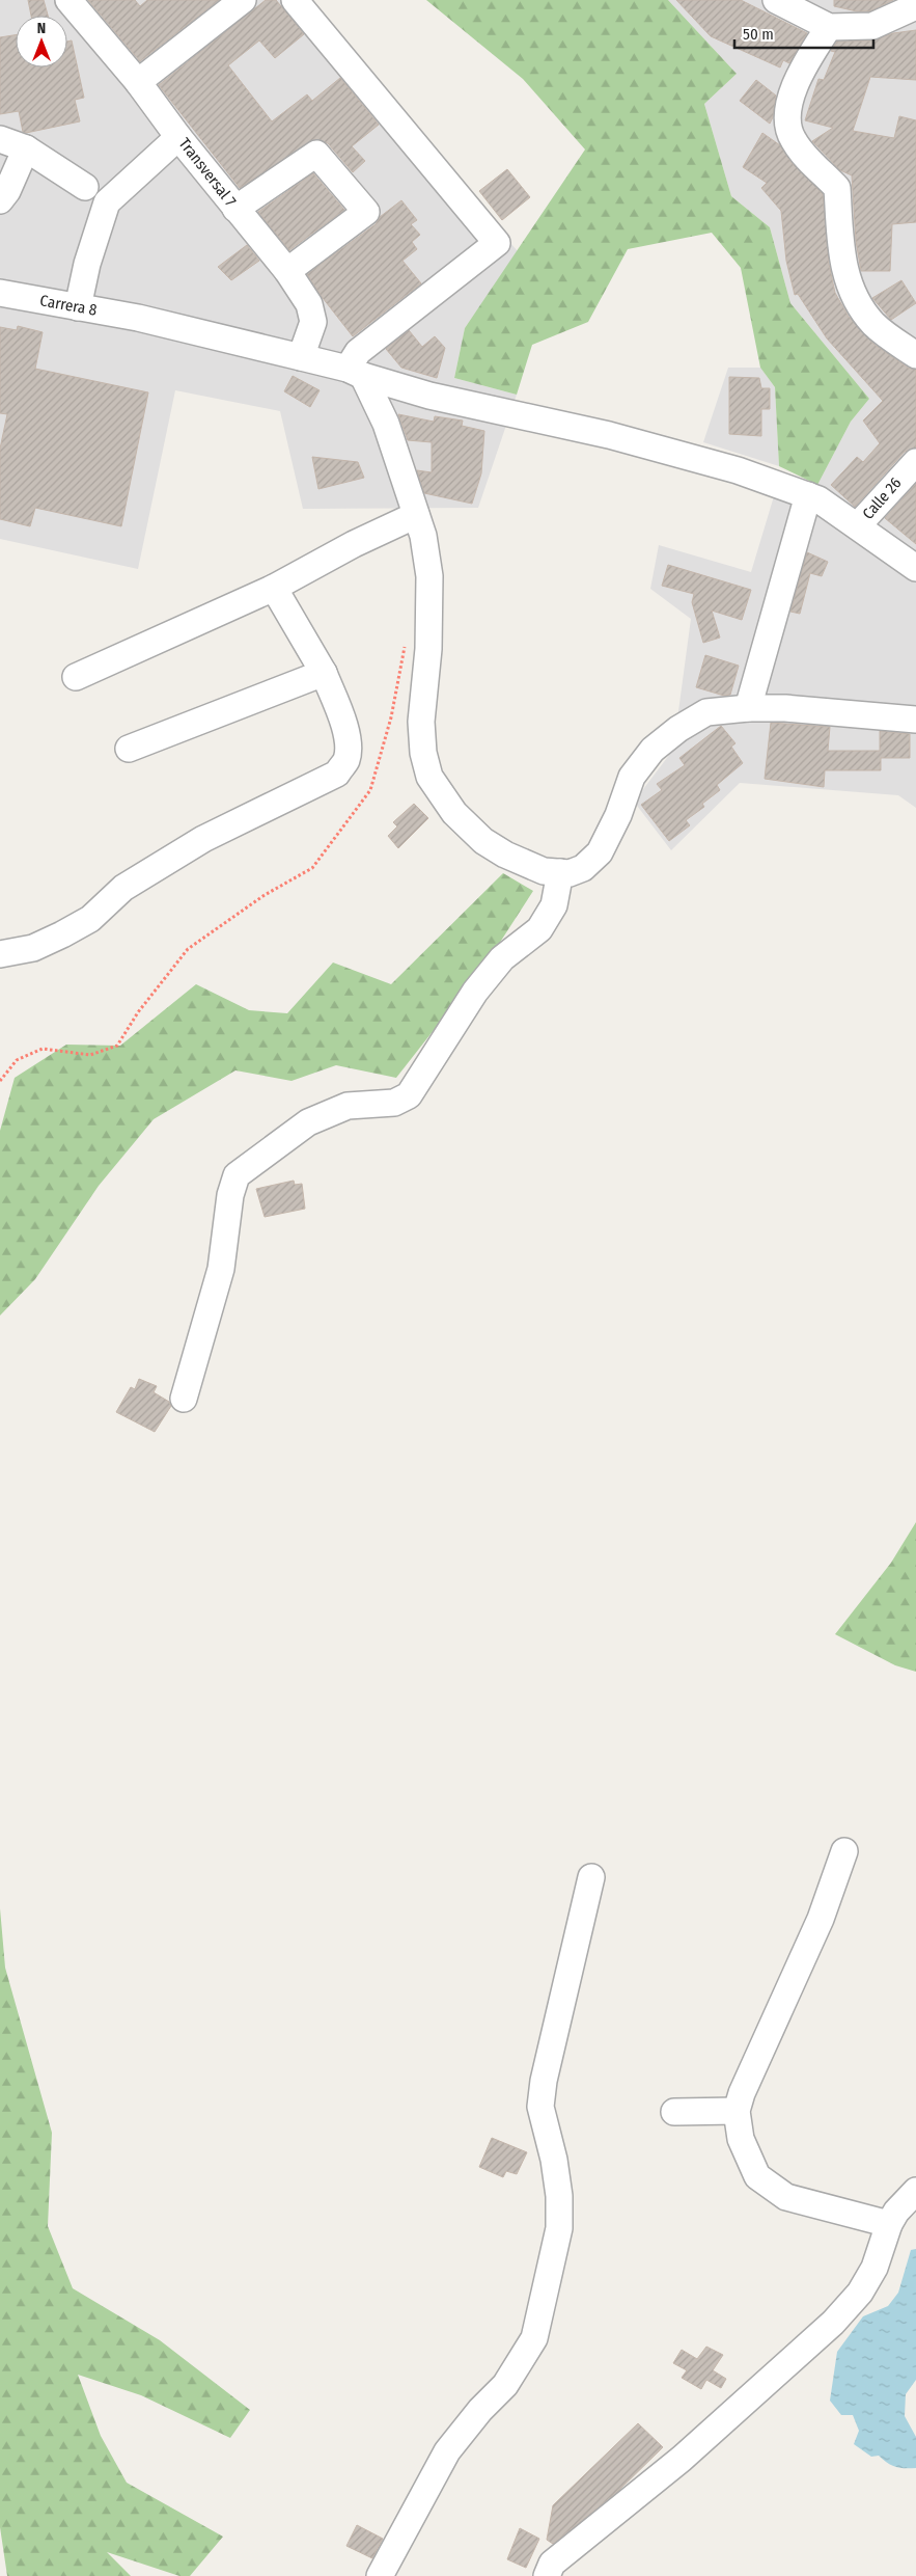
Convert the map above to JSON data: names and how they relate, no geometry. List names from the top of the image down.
{
  "streets": {
    "street": ["Transversal 7", "Carrera 8", "Calle 26"]
  },
  "crossings": [
    ["Transversal 7", "Carrera 8"],
    ["Carrera 8", "Calle 26"]
  ],
  "scale_bar": "50 m",
  "north": "top"
}
